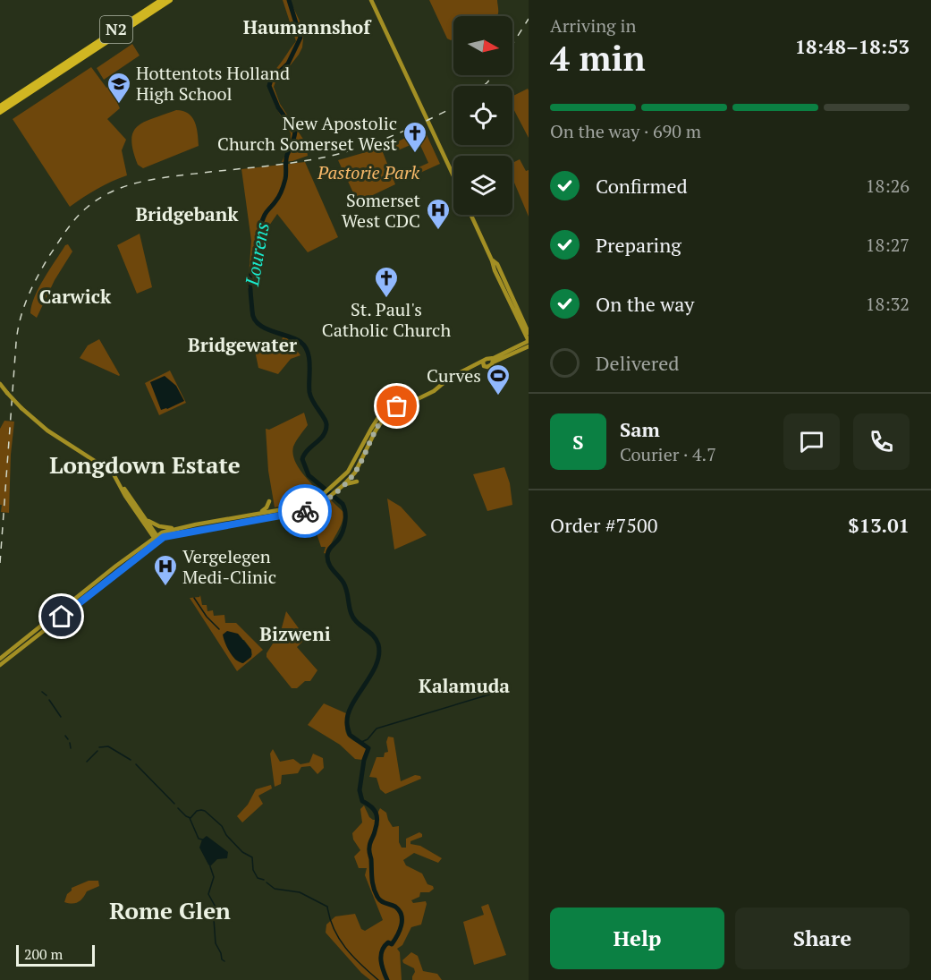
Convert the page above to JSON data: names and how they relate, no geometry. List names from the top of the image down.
{
  "streets": {
    "highway": ["N2"]
  },
  "districts": [
    "Haumannshof",
    "Bridgebank",
    "Carwick",
    "Bridgewater",
    "Longdown Estate",
    "Bizweni",
    "Kalamuda",
    "Rome Glen"
  ],
  "water": ["Lourens"],
  "parks": ["Pastorie Park"],
  "places": {
    "school or university": ["Hottentots Holland High School"],
    "church": ["New Apostolic Church Somerset West", "St. Paul's Catholic Church"],
    "hospital": ["Somerset West CDC", "Vergelegen Medi-Clinic"],
    "sports": ["Curves"]
  },
  "scale_bar": "200 m",
  "north": "right",
  "page": {
    "heading": ["4 min", "Arriving in", "18:48–18:53"],
    "panel": [
      "Sam",
      "Courier · 4.7",
      "Order #7500",
      "$13.01"
    ],
    "bar": "On the way · 690 m",
    "list": [
      ["Confirmed", "18:26"],
      ["Preparing", "18:27"],
      ["On the way", "18:32"],
      "Delivered"
    ],
    "round": "S",
    "buttons": ["Help", "Share"],
    "scale": "200 m"
  }
}
